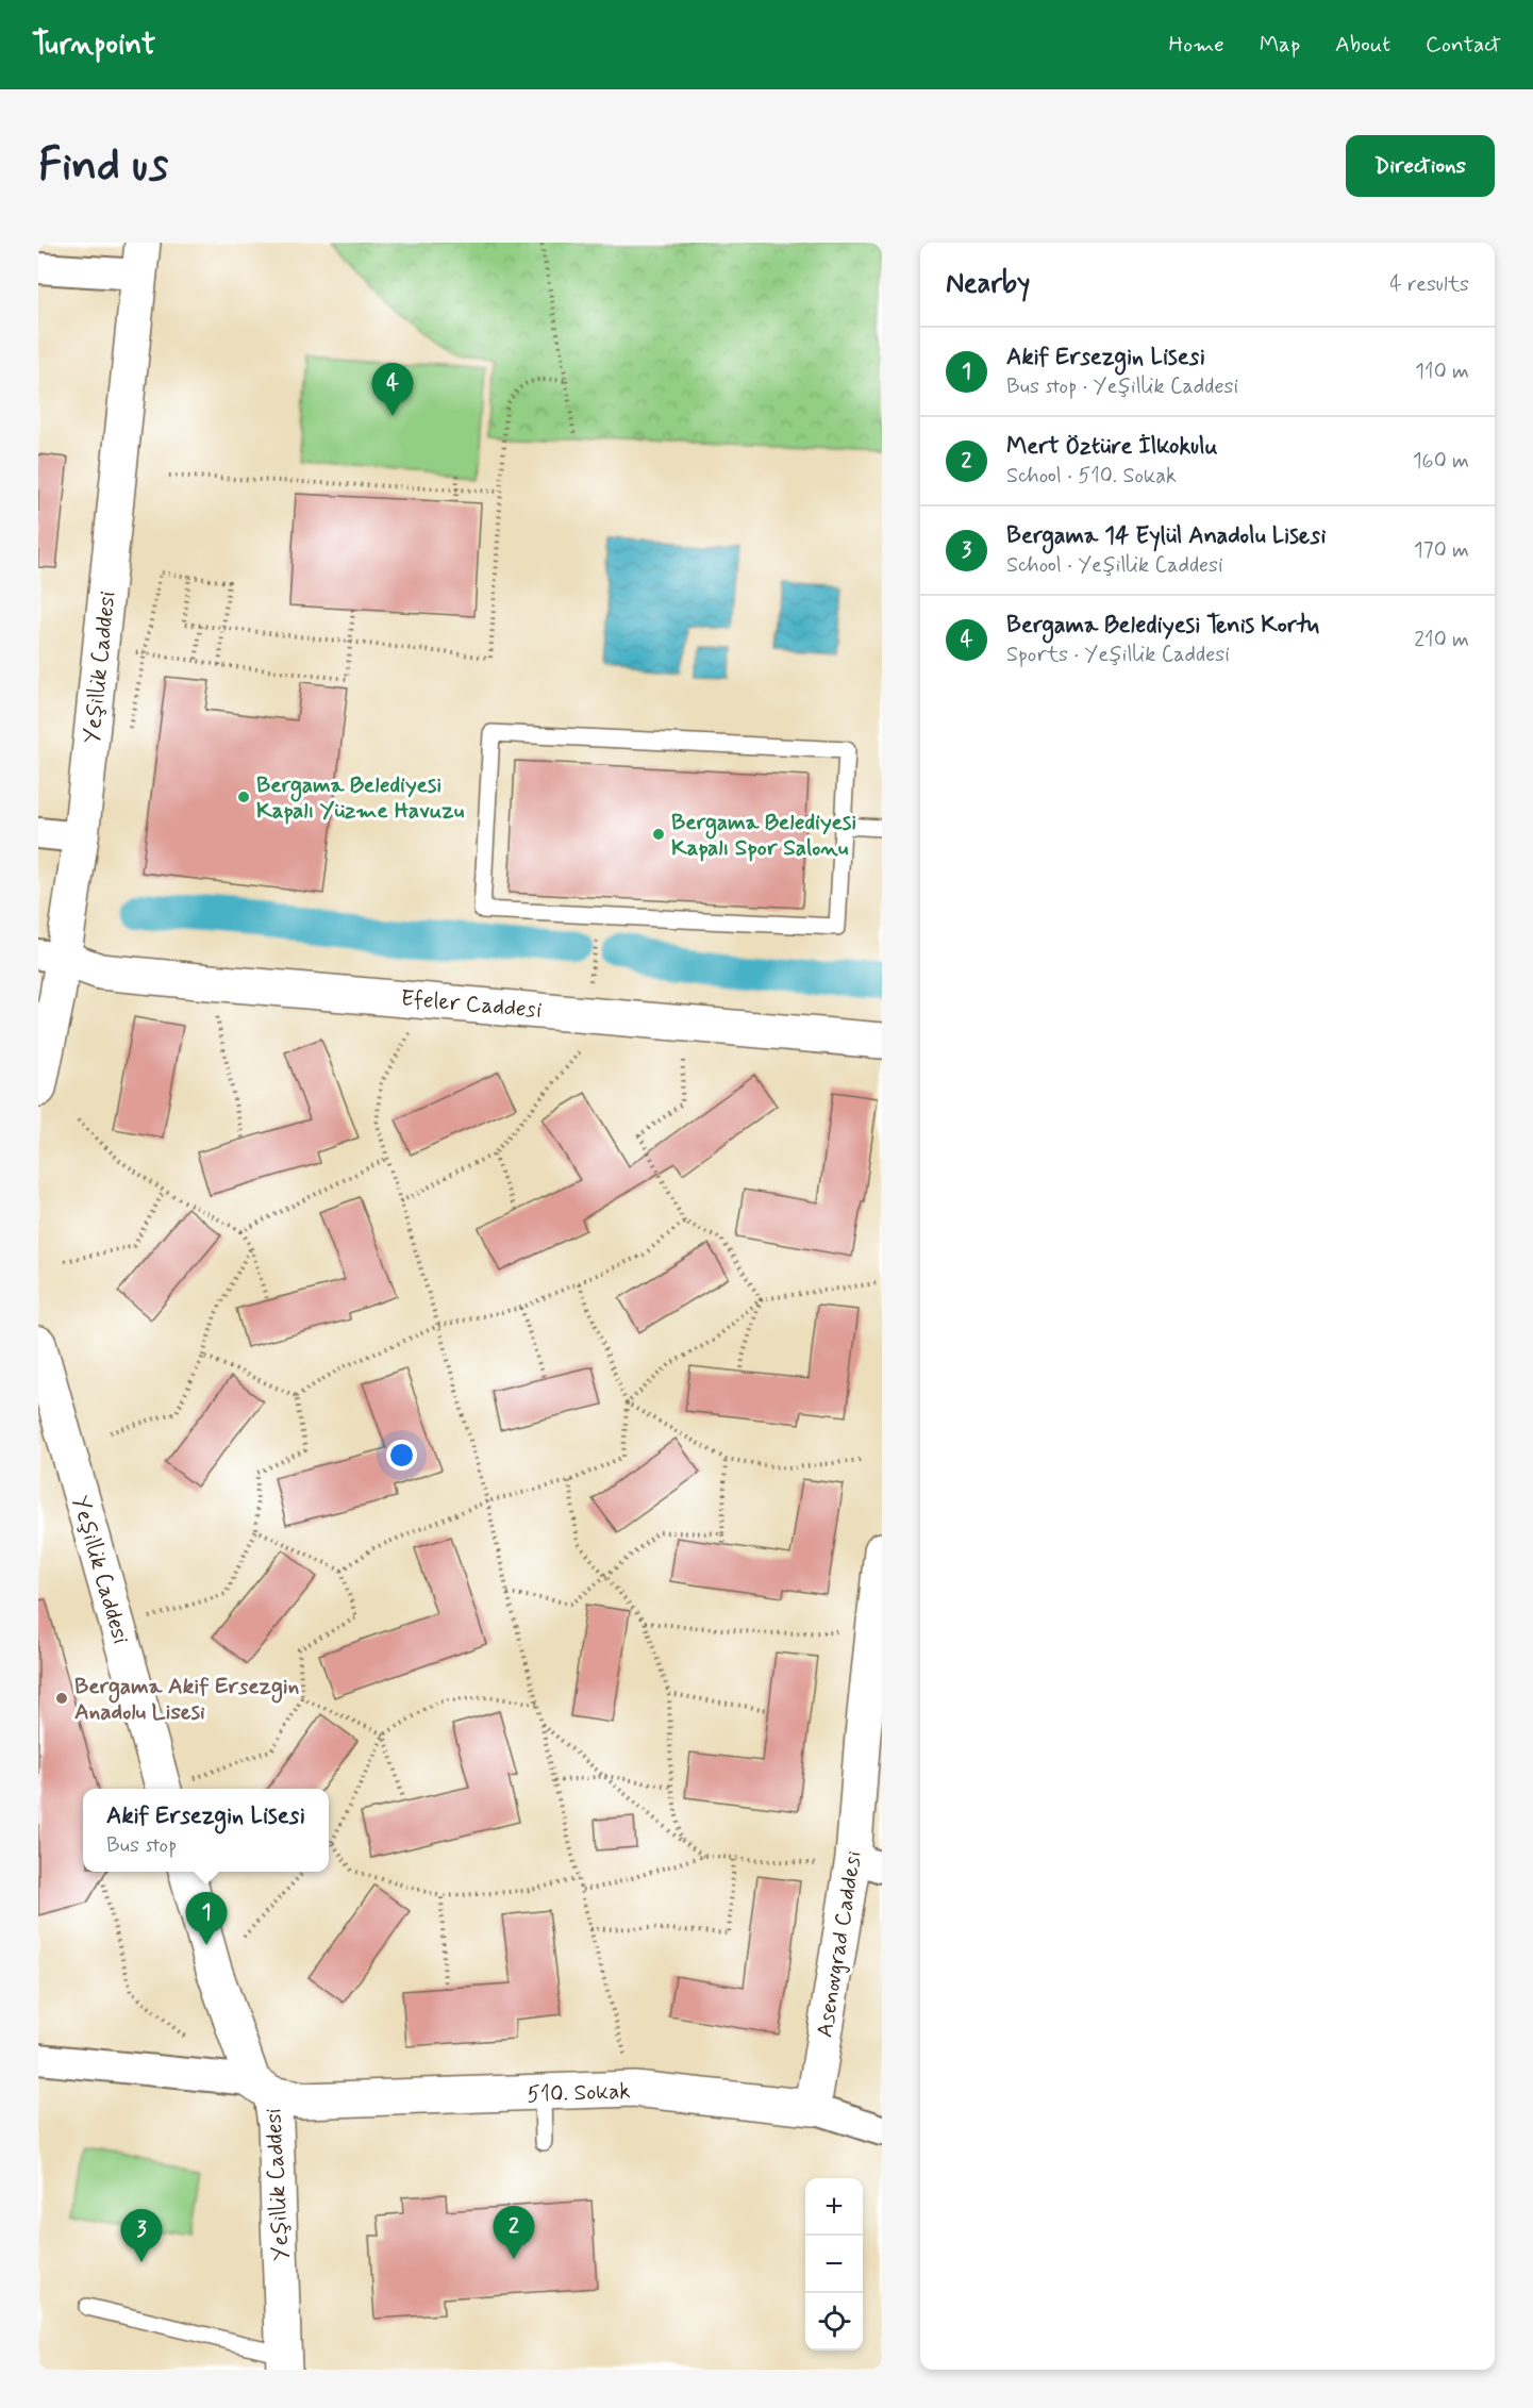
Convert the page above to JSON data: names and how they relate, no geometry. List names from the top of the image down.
{
  "streets": {
    "main road": [
      "Yeşillik Caddesi",
      "Efeler Caddesi",
      "Asenovgrad Caddesi",
      "510. Sokak"
    ]
  },
  "crossings": [
    ["Yeşillik Caddesi", "Efeler Caddesi"],
    ["Yeşillik Caddesi", "510. Sokak"],
    ["Asenovgrad Caddesi", "510. Sokak"]
  ],
  "places": ["Bergama Belediyesi Kapalı Yüzme Havuzu", "Bergama Belediyesi Kapalı Spor Salonu", "Bergama Akif Ersezgin Anadolu Lisesi"],
  "page": {
    "header": "Turnpoint",
    "nav": [
      "Home",
      "Map",
      "About",
      "Contact"
    ],
    "buttons": "Directions",
    "title": "Find us",
    "heading": ["Nearby", "4 results"],
    "list": [
      {
        "mark": "1",
        "name": "Akif Ersezgin Lisesi",
        "note": "Bus stop · Yeşillik Caddesi",
        "value": "110 m"
      },
      {
        "mark": "2",
        "name": "Mert Öztüre İlkokulu",
        "note": "School · 510. Sokak",
        "value": "160 m"
      },
      {
        "mark": "3",
        "name": "Bergama 14 Eylül Anadolu Lisesi",
        "note": "School · Yeşillik Caddesi",
        "value": "170 m"
      },
      {
        "mark": "4",
        "name": "Bergama Belediyesi Tenis Kortu",
        "note": "Sports · Yeşillik Caddesi",
        "value": "210 m"
      }
    ],
    "pins": [
      "4",
      "1",
      "2",
      "3"
    ],
    "popup": ["Akif Ersezgin Lisesi", "Bus stop"],
    "map_buttons": ["+", "−"]
  }
}
